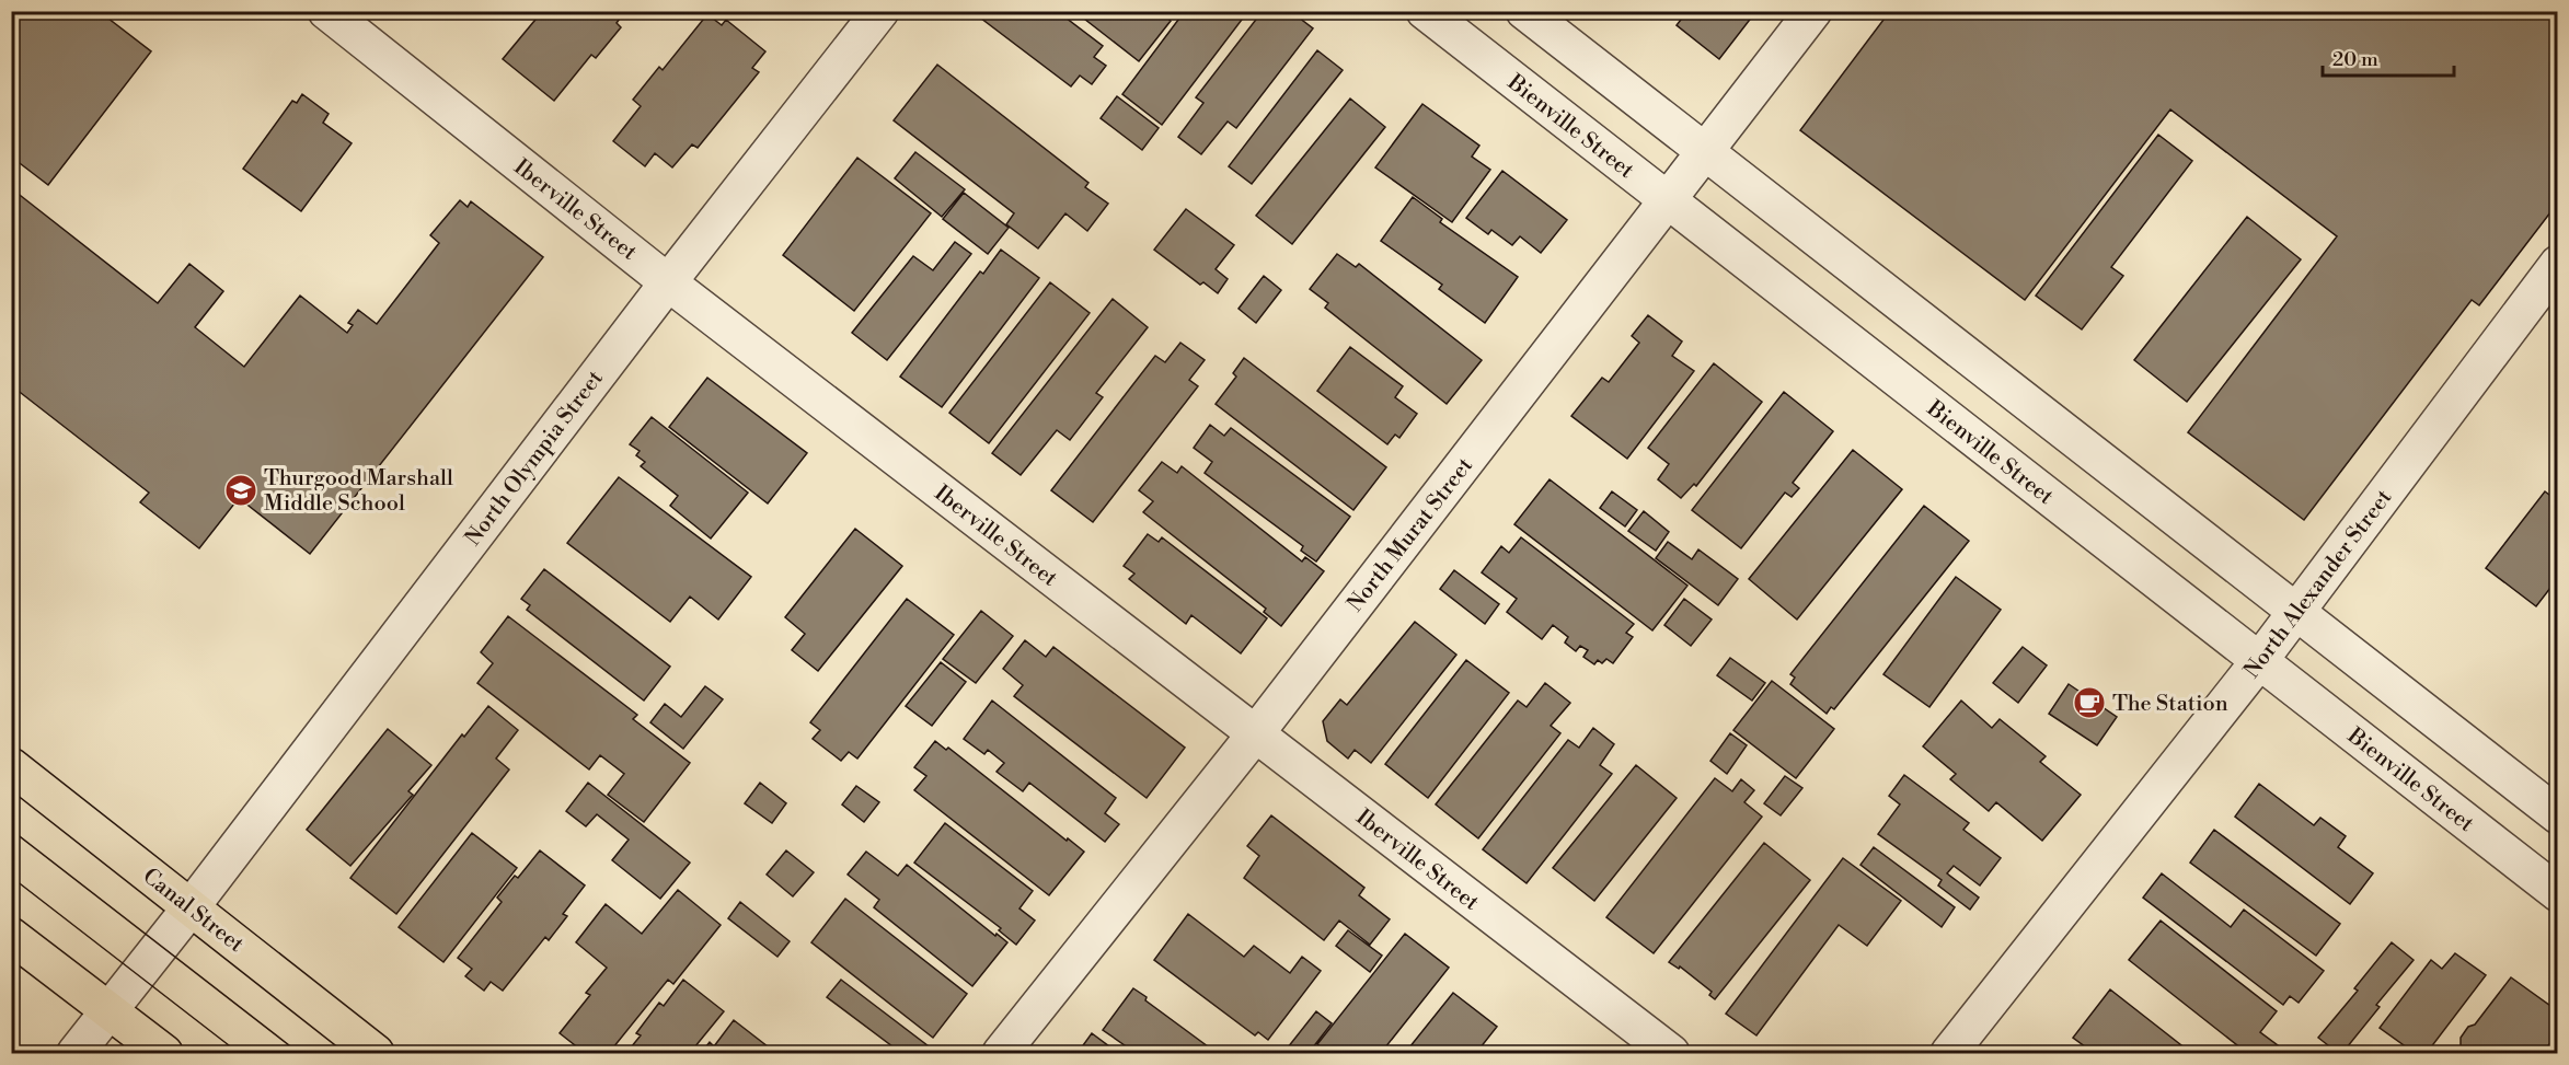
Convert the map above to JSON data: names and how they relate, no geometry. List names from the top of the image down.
{
  "streets": {
    "main road": ["Canal Street"],
    "street": [
      "Bienville Street",
      "Iberville Street",
      "North Olympia Street",
      "North Murat Street",
      "North Alexander Street"
    ]
  },
  "crossings": [
    ["Bienville Street", "North Murat Street"],
    ["Bienville Street", "North Alexander Street"],
    ["Iberville Street", "North Olympia Street"],
    ["Iberville Street", "North Murat Street"],
    ["North Olympia Street", "Canal Street"]
  ],
  "places": {
    "school or university": ["Thurgood Marshall Middle School"],
    "cafe": ["The Station"]
  },
  "scale_bar": "20 m"
}
